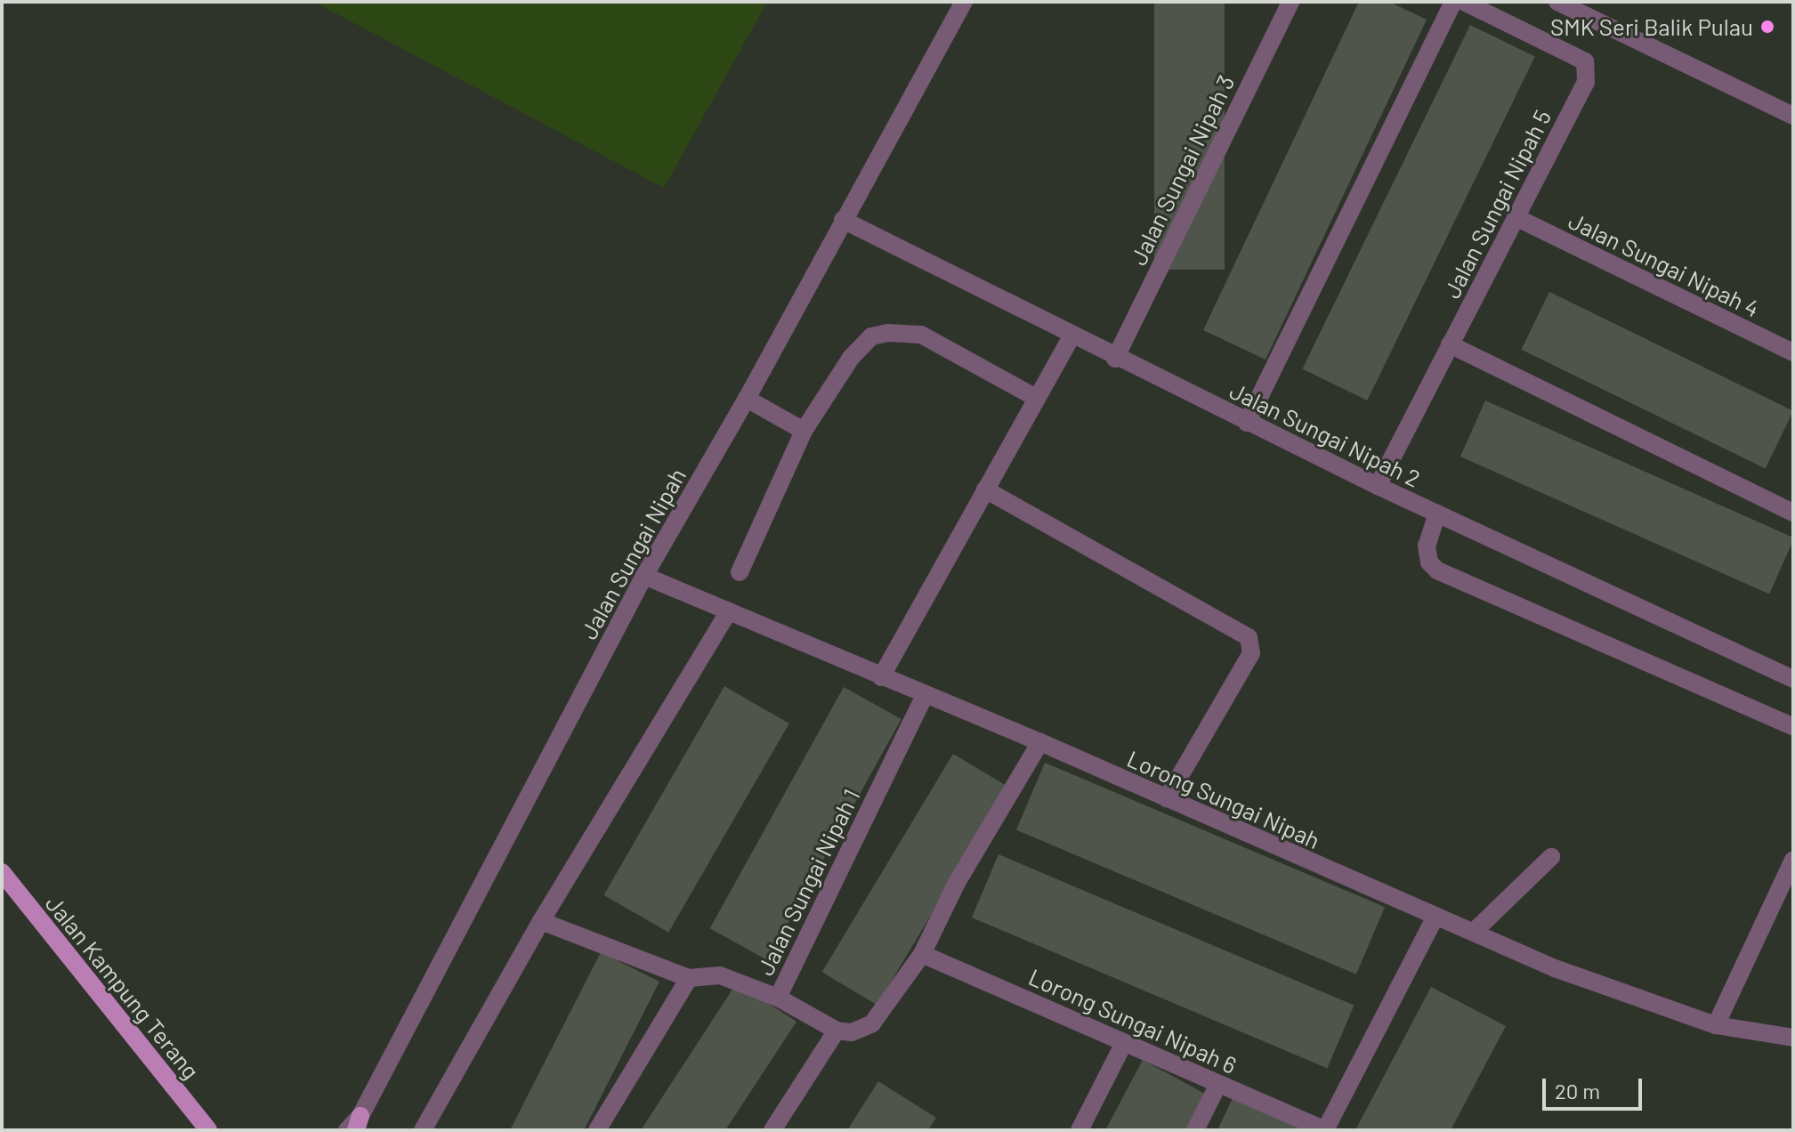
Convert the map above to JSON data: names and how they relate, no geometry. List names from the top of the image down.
{
  "streets": {
    "main road": ["Jalan Kampung Terang"],
    "street": [
      "Jalan Sungai Nipah 3",
      "Jalan Sungai Nipah 5",
      "Jalan Sungai Nipah 4",
      "Jalan Sungai Nipah 2",
      "Jalan Sungai Nipah",
      "Lorong Sungai Nipah",
      "Jalan Sungai Nipah 1",
      "Lorong Sungai Nipah 6"
    ]
  },
  "crossings": [
    ["Jalan Sungai Nipah 3", "Jalan Sungai Nipah 2"],
    ["Jalan Sungai Nipah 5", "Jalan Sungai Nipah 4"],
    ["Jalan Sungai Nipah 5", "Jalan Sungai Nipah 2"],
    ["Jalan Sungai Nipah 2", "Jalan Sungai Nipah"],
    ["Jalan Sungai Nipah", "Lorong Sungai Nipah"],
    ["Lorong Sungai Nipah", "Jalan Sungai Nipah 1"]
  ],
  "places": ["SMK Seri Balik Pulau"],
  "scale_bar": "20 m"
}
